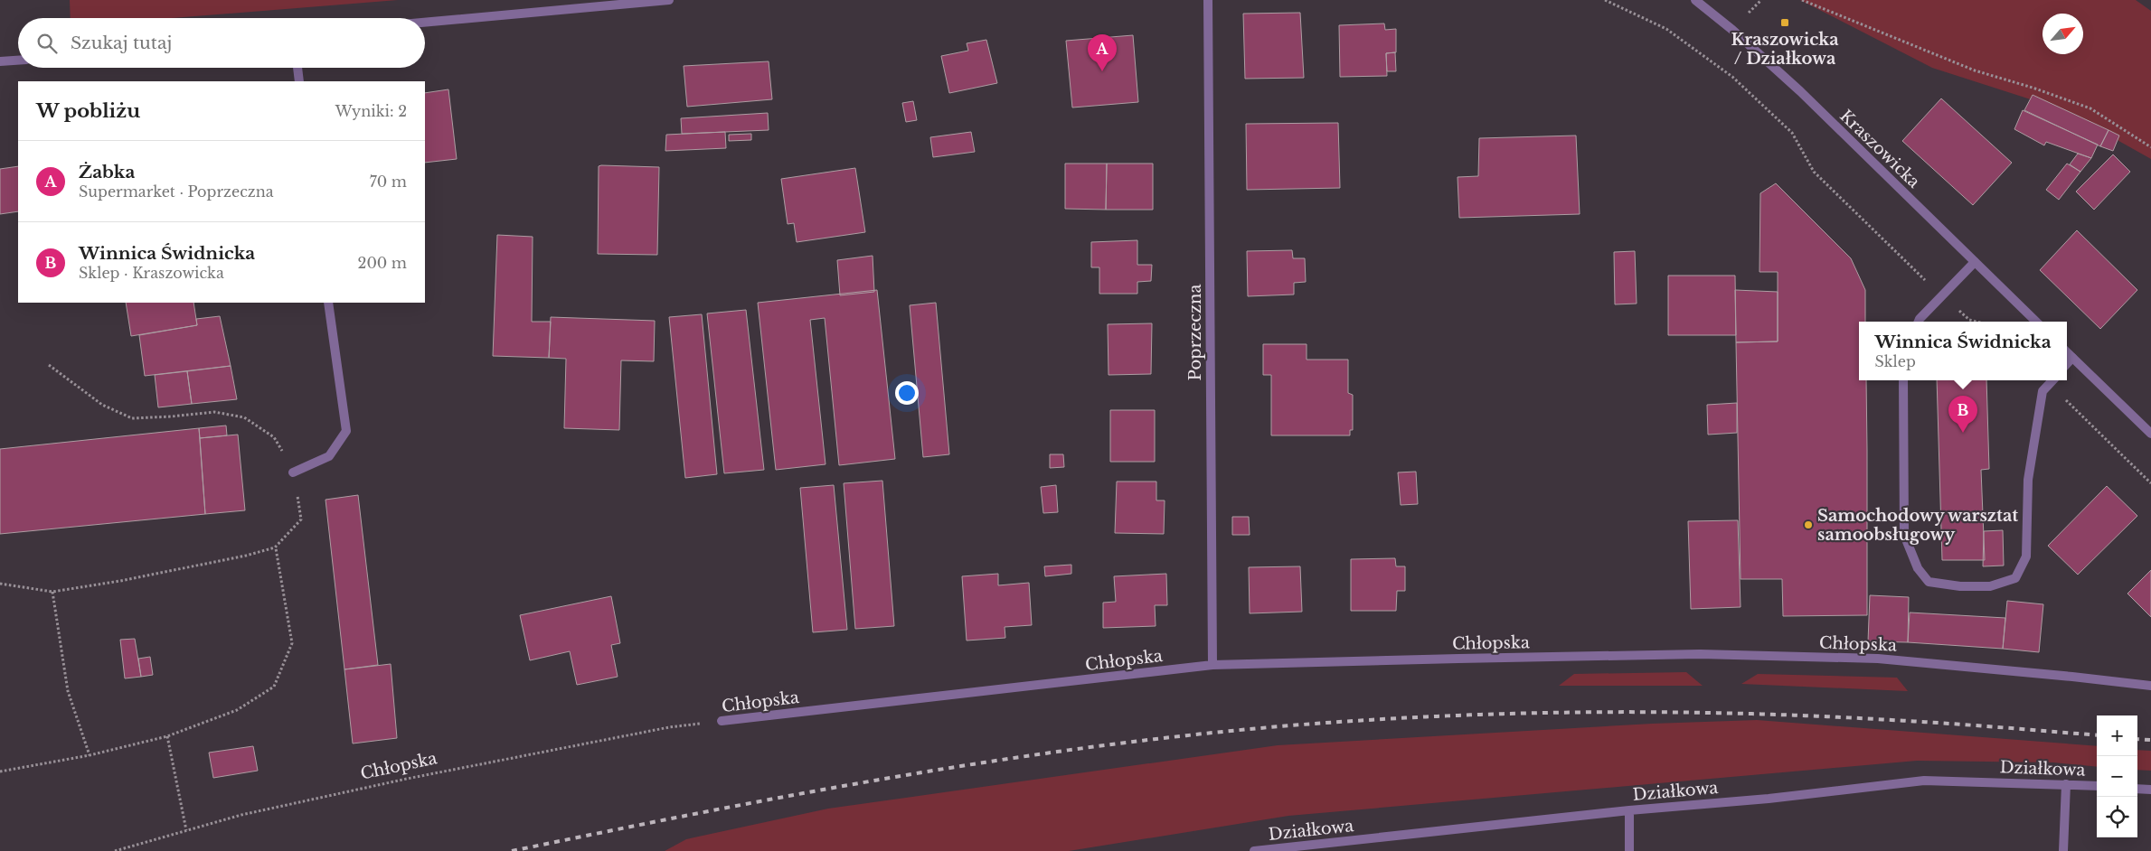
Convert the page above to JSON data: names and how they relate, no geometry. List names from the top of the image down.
{
  "streets": {
    "street": [
      "Kraszowicka",
      "Poprzeczna",
      "Chłopska",
      "Działkowa"
    ]
  },
  "crossings": [
    ["Poprzeczna", "Chłopska"]
  ],
  "places": {
    "transit": ["Kraszowicka / Działkowa"],
    "other": ["Samochodowy warsztat samoobsługowy"]
  },
  "north": "top right",
  "page": {
    "search": "Szukaj tutaj",
    "pins": ["A", "B"],
    "heading": ["W pobliżu", "Wyniki: 2"],
    "list": [
      {
        "mark": "A",
        "name": "Żabka",
        "note": "Supermarket · Poprzeczna",
        "value": "70 m"
      },
      {
        "mark": "B",
        "name": "Winnica Świdnicka",
        "note": "Sklep · Kraszowicka",
        "value": "200 m"
      }
    ],
    "popup": ["Winnica Świdnicka", "Sklep"],
    "map_buttons": ["+", "−"]
  }
}
